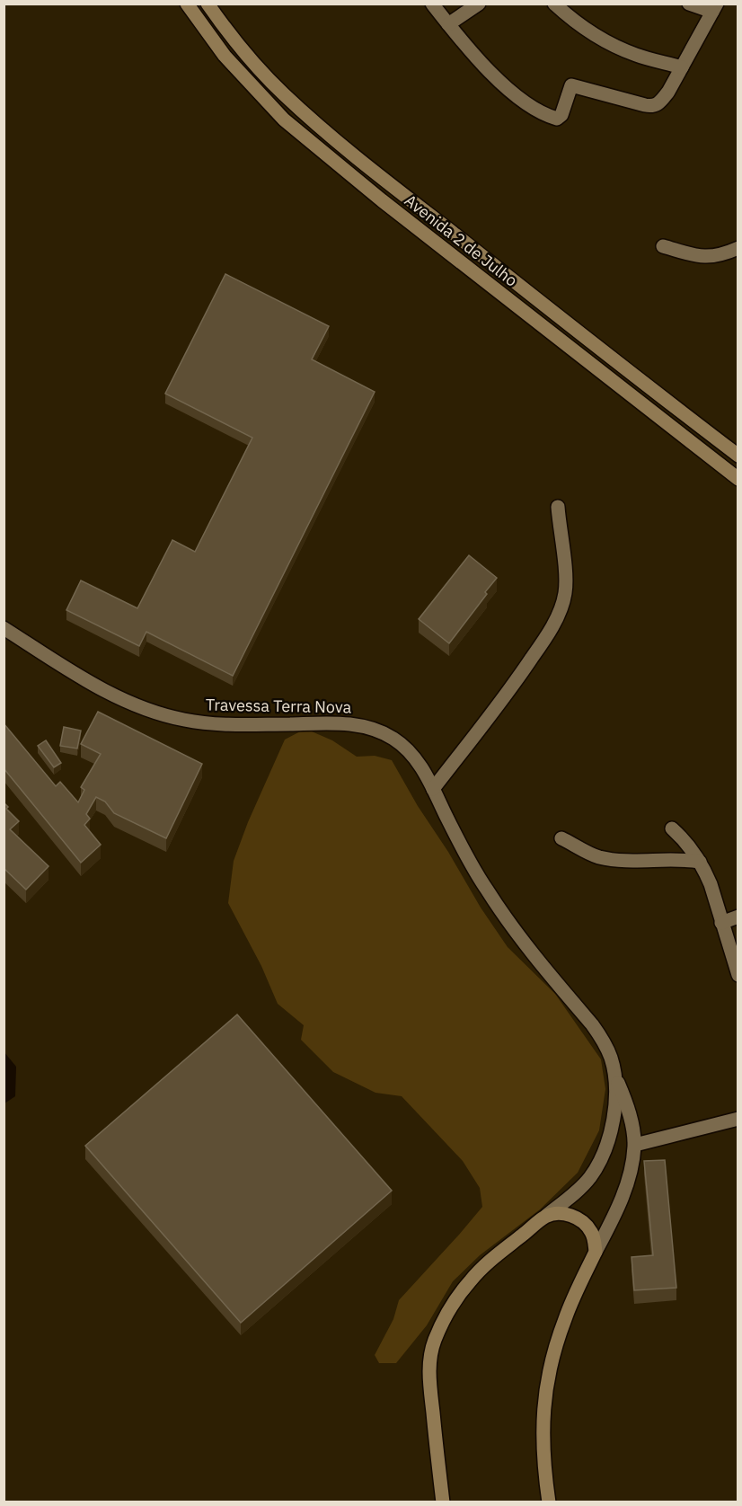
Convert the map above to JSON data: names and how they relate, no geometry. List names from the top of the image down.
{
  "streets": {
    "main road": ["Avenida 2 de Julho"],
    "street": ["Travessa Terra Nova"]
  }
}
